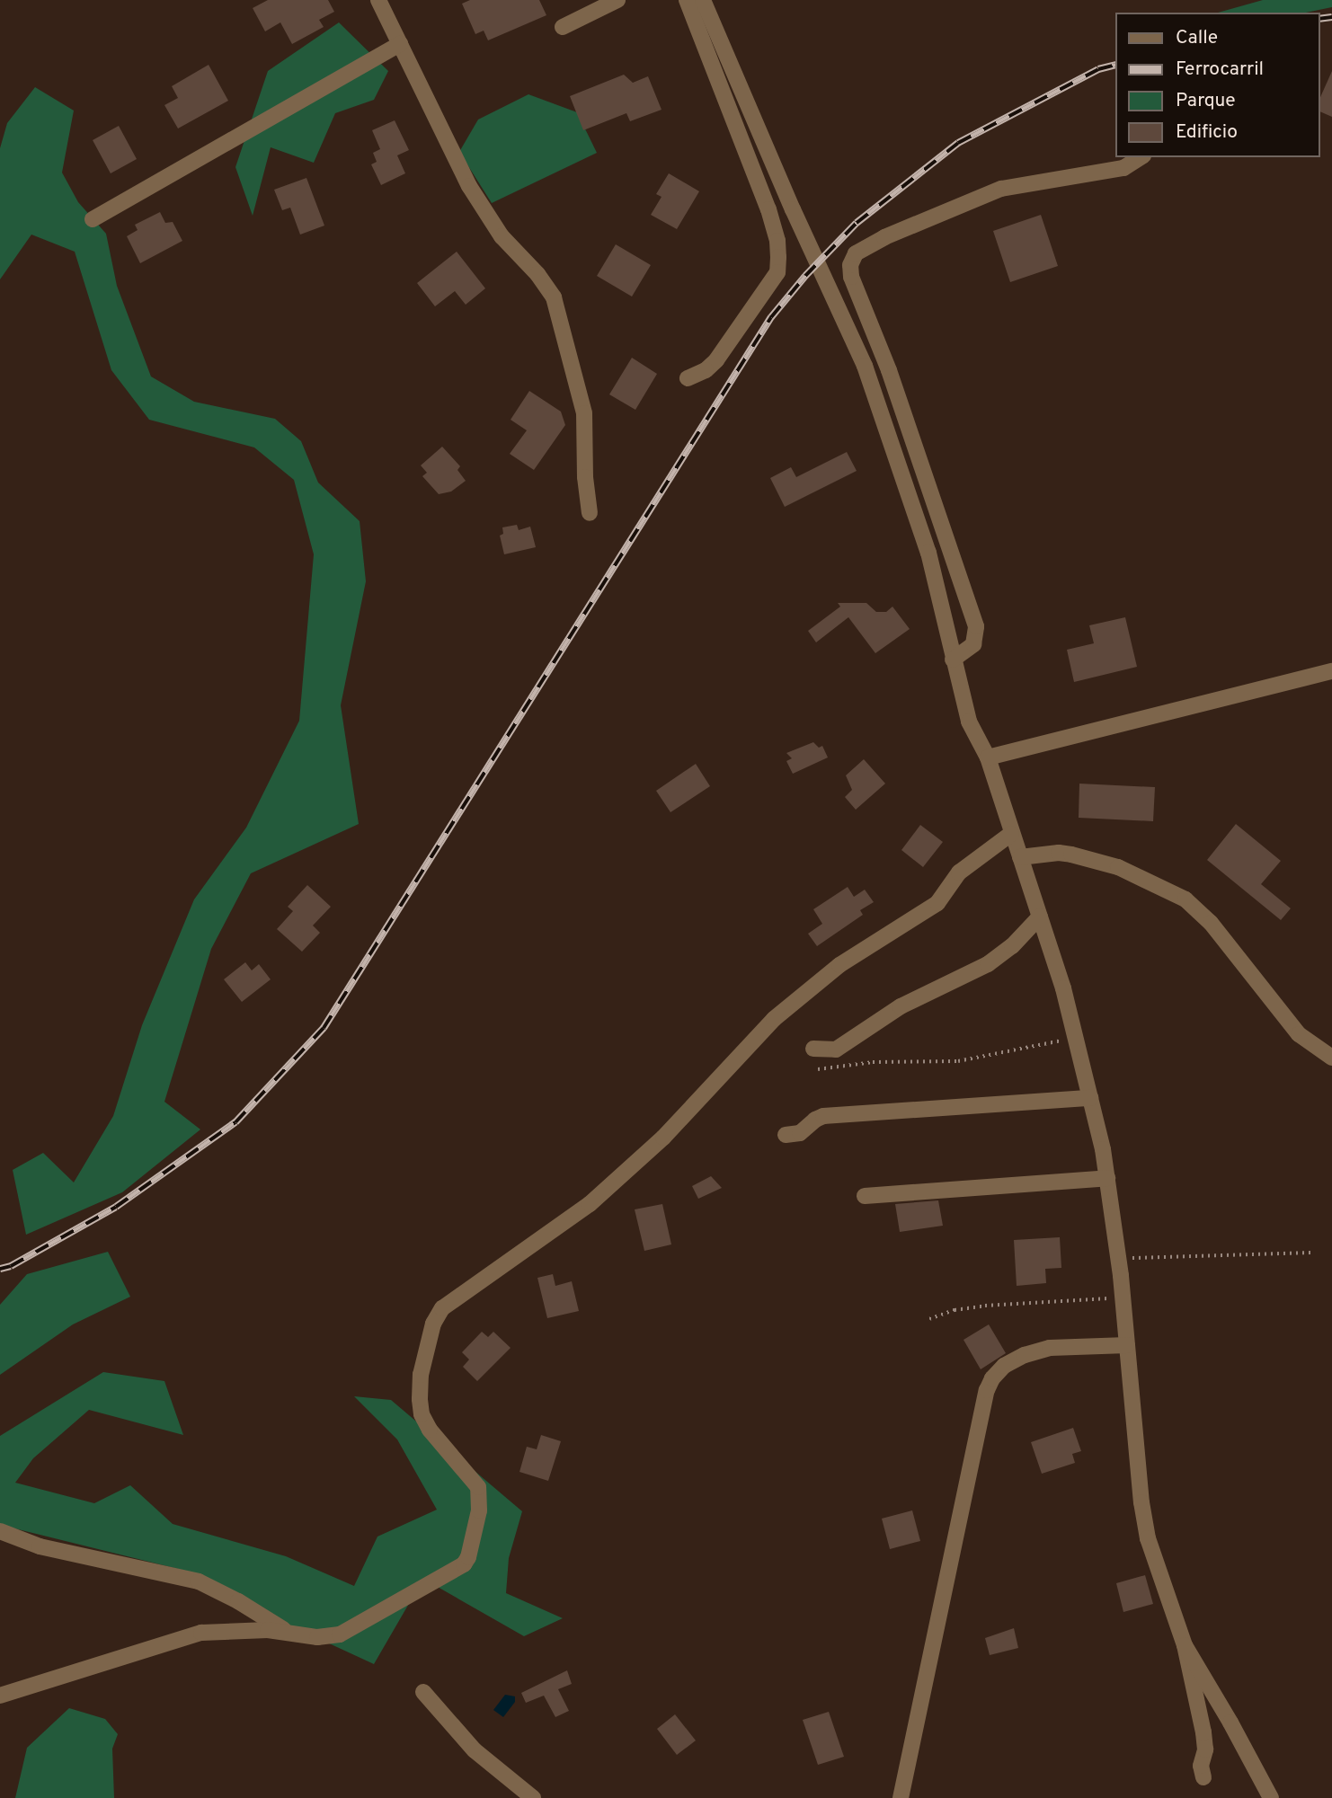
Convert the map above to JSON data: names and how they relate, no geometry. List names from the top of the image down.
{
  "legend": [
    "Calle",
    "Ferrocarril",
    "Parque",
    "Edificio"
  ]
}
